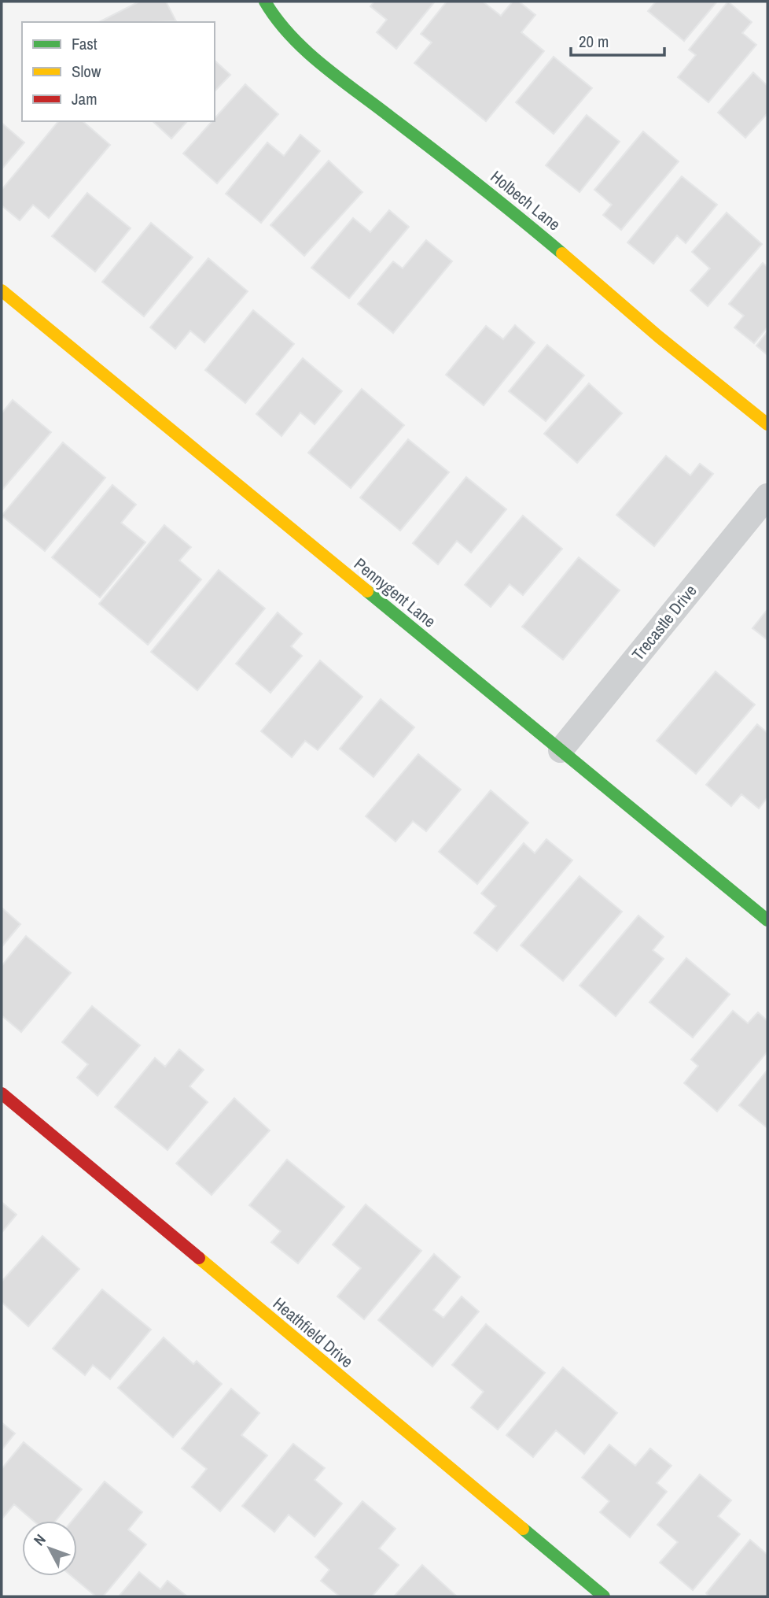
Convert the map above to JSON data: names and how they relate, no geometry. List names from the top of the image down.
{
  "streets": {
    "street": [
      "Holbech Lane",
      "Pennygent Lane",
      "Trecastle Drive",
      "Heathfield Drive"
    ]
  },
  "crossings": [
    ["Pennygent Lane", "Trecastle Drive"]
  ],
  "legend": ["Fast", "Slow", "Jam"],
  "scale_bar": "20 m",
  "north": "top left"
}
